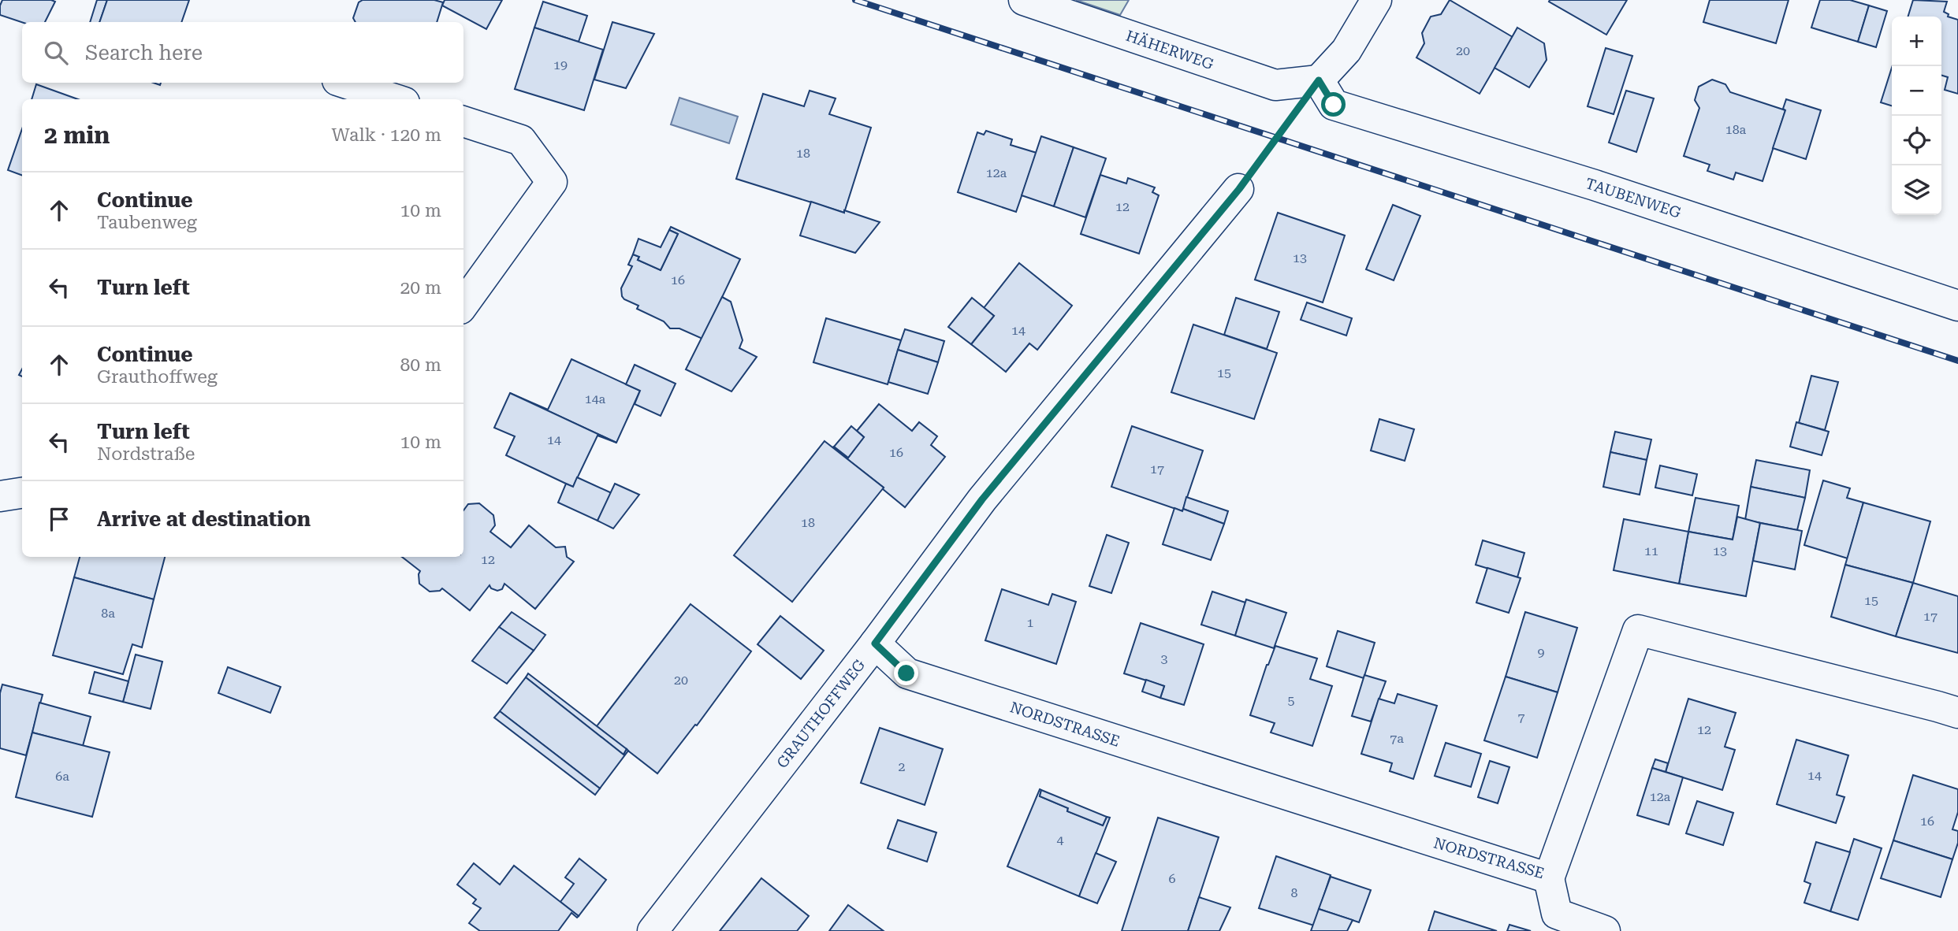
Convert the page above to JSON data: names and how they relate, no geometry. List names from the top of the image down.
{
  "streets": {
    "street": [
      "HÄHERWEG",
      "TAUBENWEG",
      "GRAUTHOFFWEG",
      "NORDSTRASSE"
    ]
  },
  "crossings": [
    ["HÄHERWEG", "TAUBENWEG"],
    ["GRAUTHOFFWEG", "NORDSTRASSE"]
  ],
  "house_numbers": [
    "20",
    "19",
    "18a",
    "18",
    "12a",
    "12",
    "13",
    "16",
    "14",
    "15",
    "14a",
    "14",
    "16",
    "17",
    "18",
    "11",
    "13",
    "12",
    "15",
    "8a",
    "17",
    "1",
    "9",
    "3",
    "20",
    "5",
    "7",
    "12",
    "7a",
    "2",
    "14",
    "6a",
    "12a",
    "16",
    "4",
    "6",
    "8"
  ],
  "page": {
    "map_buttons": ["+", "−"],
    "search": "Search here",
    "heading": ["2 min", "Walk · 120 m"],
    "list": [
      ["Continue", "Taubenweg", "10 m"],
      ["Turn left", "20 m"],
      ["Continue", "Grauthoffweg", "80 m"],
      ["Turn left", "Nordstraße", "10 m"],
      "Arrive at destination"
    ]
  }
}
